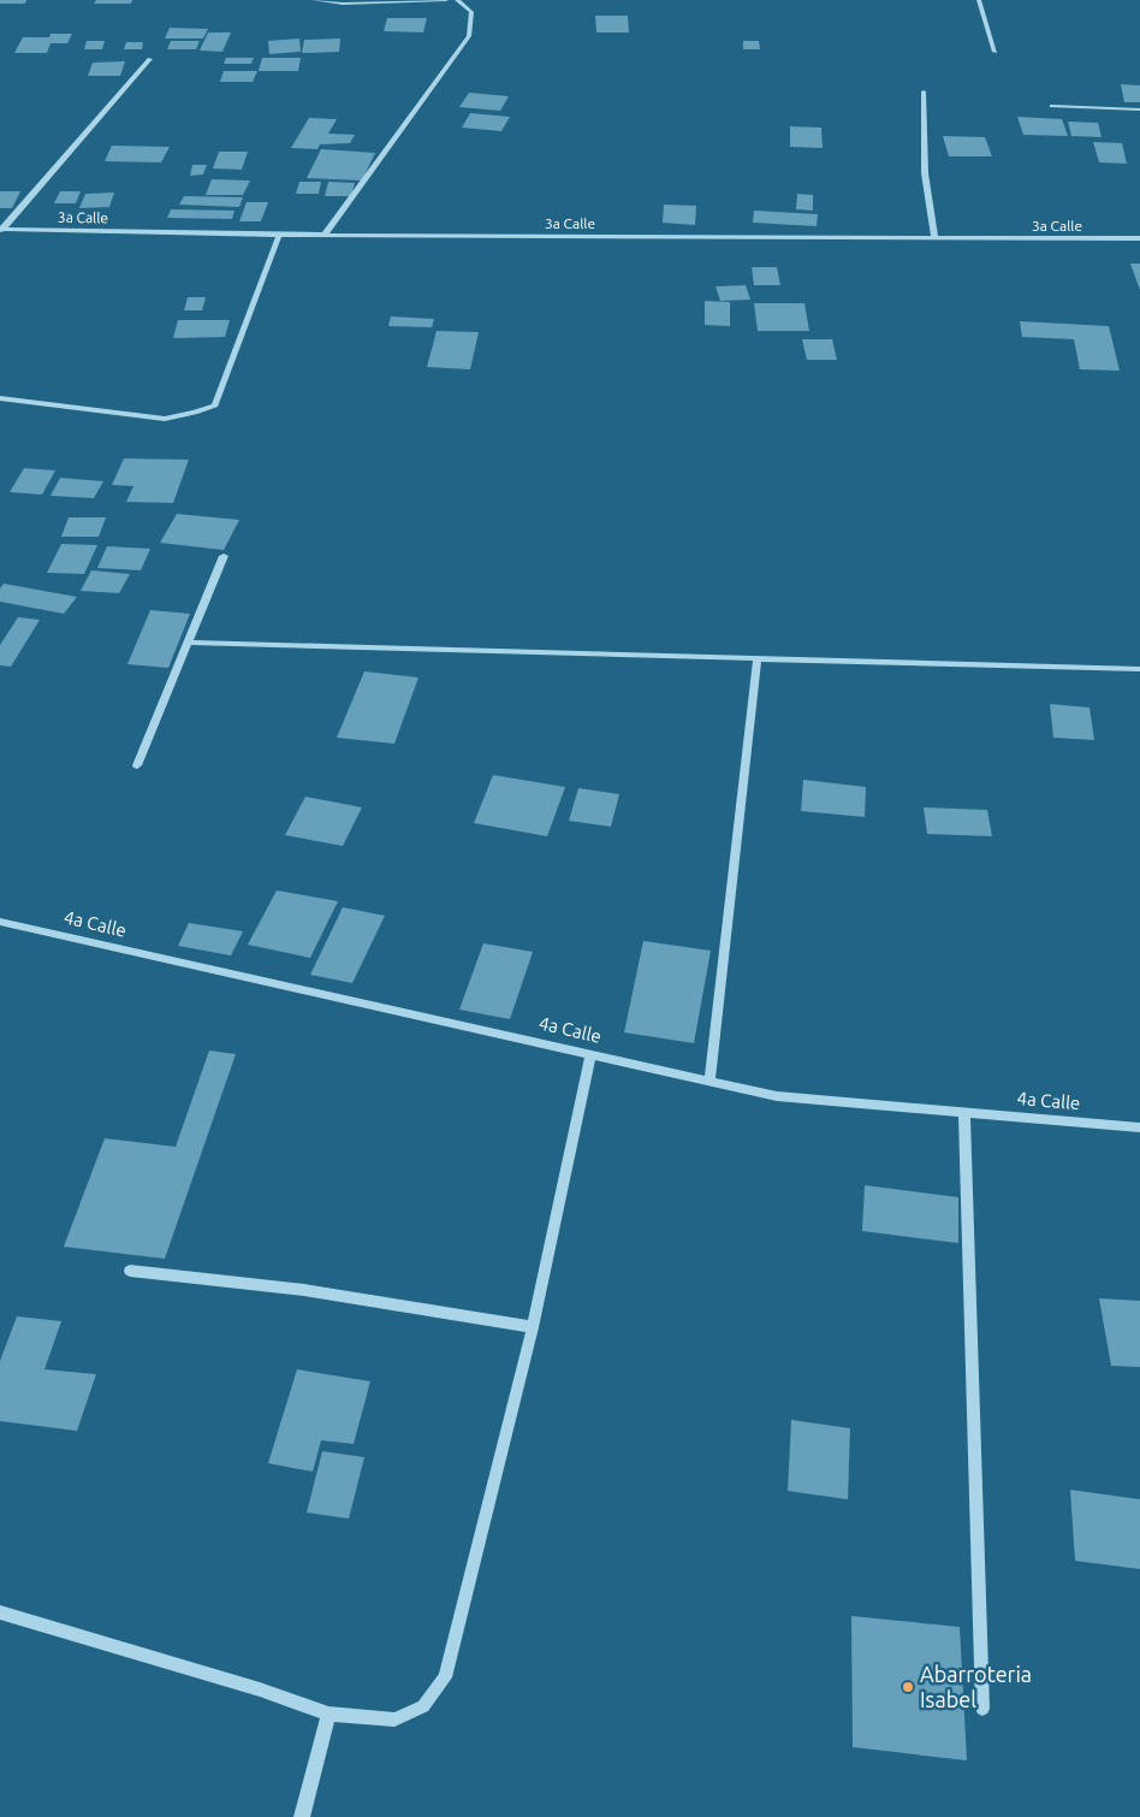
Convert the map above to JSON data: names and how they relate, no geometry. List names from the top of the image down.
{
  "streets": {
    "street": ["3a Calle", "4a Calle"]
  },
  "places": ["Abarroteria Isabel"]
}
